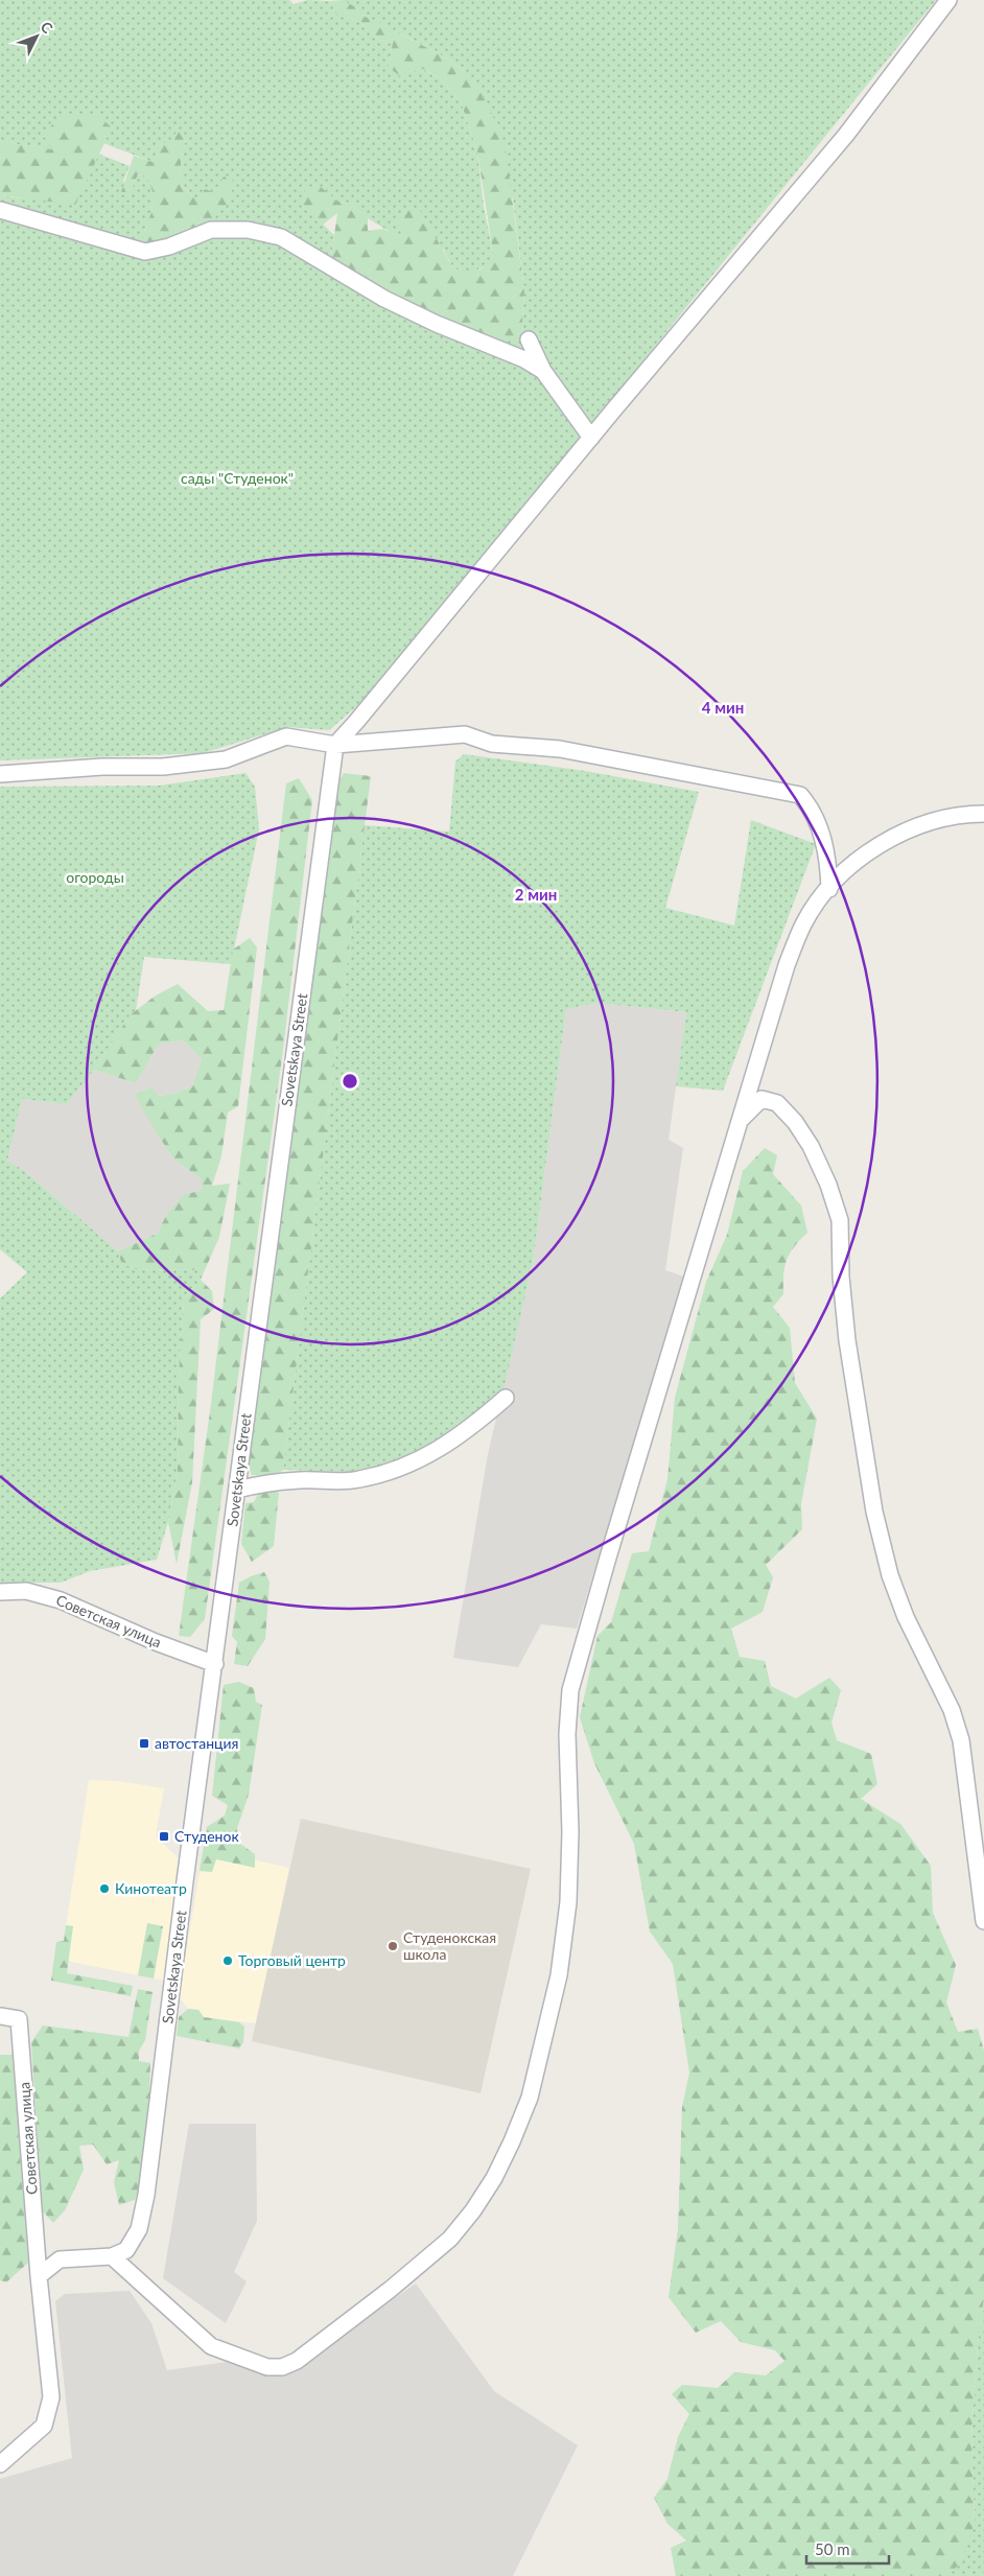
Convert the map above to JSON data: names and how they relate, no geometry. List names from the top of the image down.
{
  "streets": {
    "street": ["Sovetskaya Street", "Советская улица"]
  },
  "crossings": [
    ["Sovetskaya Street", "Советская улица"]
  ],
  "parks": ["сады \"Студенок\"", "огороды"],
  "places": {
    "transit": ["автостанция", "Студенок"],
    "other": ["Кинотеатр", "Студенокская школа", "Торговый центр"]
  },
  "scale_bar": "50 m",
  "north": "top right",
  "rings": ["4 мин", "2 мин"]
}
